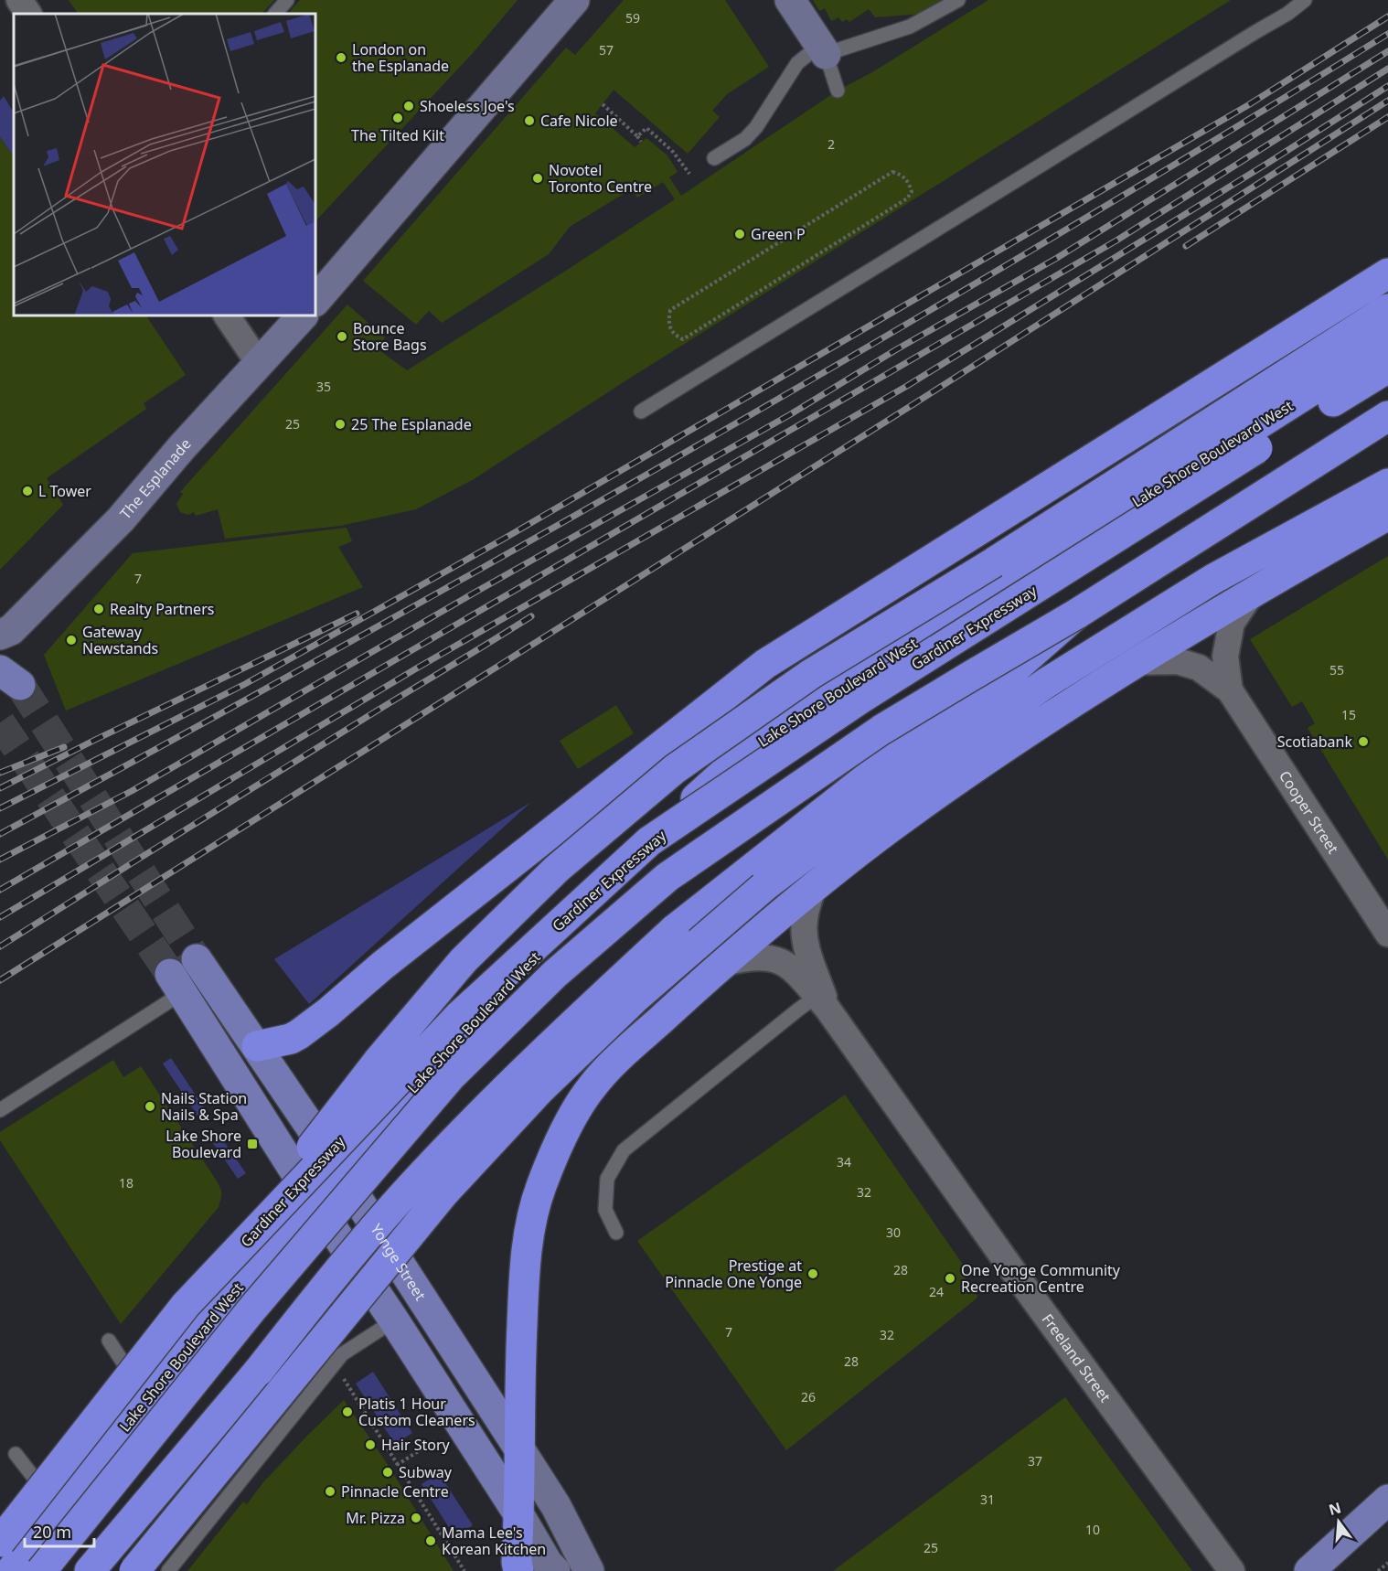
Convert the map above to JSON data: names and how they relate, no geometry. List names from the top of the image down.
{
  "streets": {
    "highway": ["Lake Shore Boulevard West", "Gardiner Expressway"],
    "main road": ["Yonge Street"],
    "street": ["The Esplanade", "Cooper Street", "Freeland Street"]
  },
  "crossings": [
    ["Lake Shore Boulevard West", "Yonge Street"]
  ],
  "places": {
    "other": [
      "London on the Esplanade",
      "Shoeless Joe's",
      "The Tilted Kilt",
      "Cafe Nicole",
      "Novotel Toronto Centre",
      "Green P",
      "Bounce Store Bags",
      "25 The Esplanade",
      "L Tower",
      "Realty Partners",
      "Gateway Newstands",
      "Scotiabank",
      "Nails Station Nails & Spa",
      "Prestige at Pinnacle One Yonge",
      "One Yonge Community Recreation Centre",
      "Platis 1 Hour Custom Cleaners",
      "Hair Story",
      "Subway",
      "Pinnacle Centre",
      "Mr. Pizza",
      "Mama Lee's Korean Kitchen"
    ],
    "transit": ["Lake Shore Boulevard"]
  },
  "house_numbers": [
    "59",
    "57",
    "2",
    "35",
    "25",
    "7",
    "55",
    "15",
    "34",
    "18",
    "32",
    "30",
    "28",
    "24",
    "7",
    "32",
    "28",
    "26",
    "37",
    "31",
    "10",
    "25"
  ],
  "scale_bar": "20 m",
  "north": "top"
}
